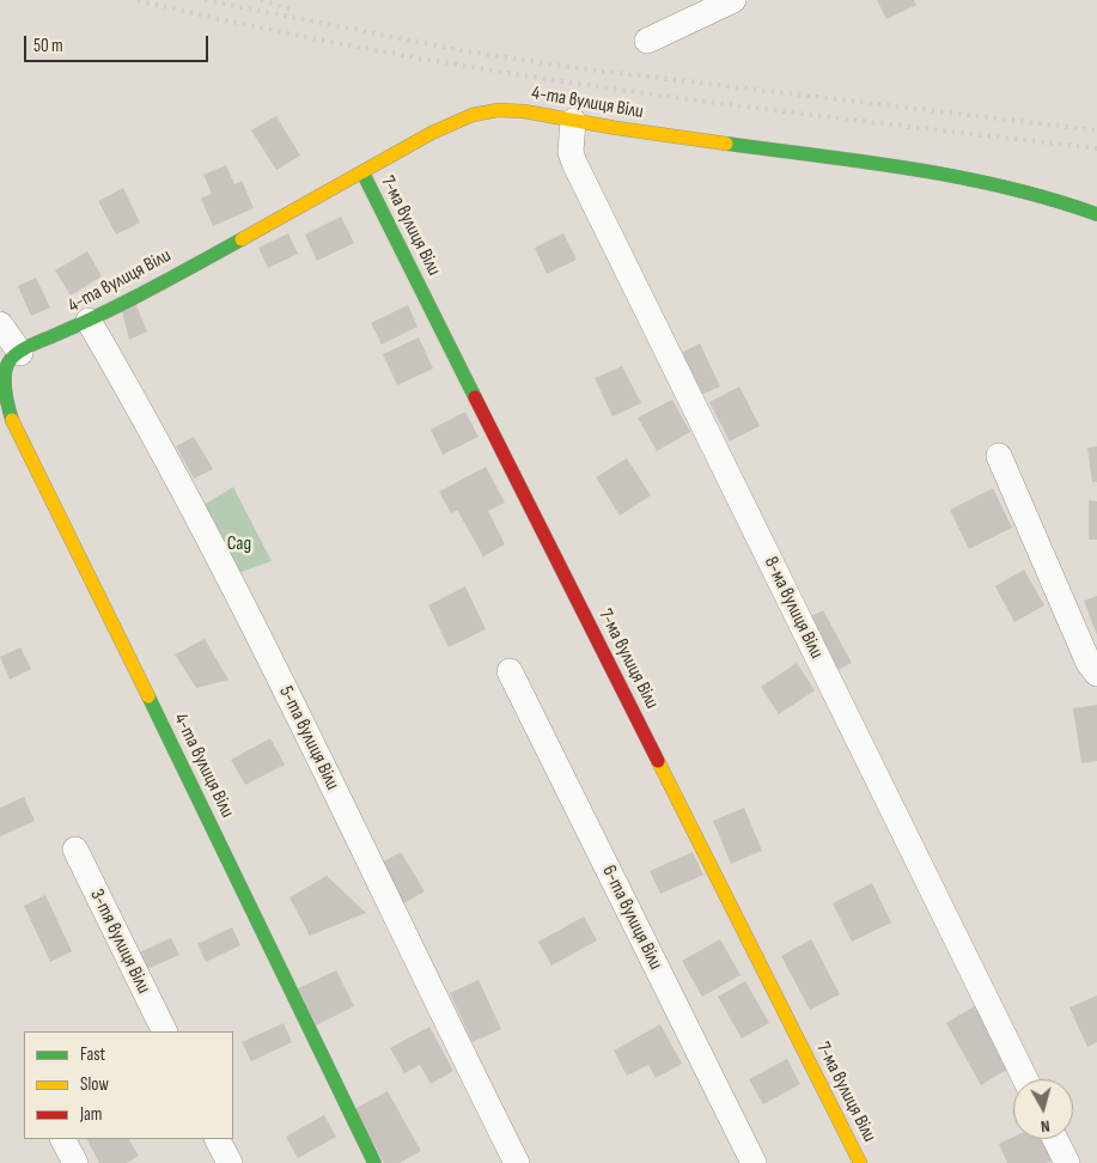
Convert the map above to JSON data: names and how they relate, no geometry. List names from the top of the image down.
{
  "streets": {
    "street": [
      "4-та вулиця Віли",
      "7-ма вулиця Віли",
      "8-ма вулиця Віли",
      "5-та вулиця Віли",
      "6-та вулиця Віли",
      "3-тя вулиця Віли"
    ]
  },
  "crossings": [
    ["4-та вулиця Віли", "7-ма вулиця Віли"],
    ["4-та вулиця Віли", "8-ма вулиця Віли"],
    ["4-та вулиця Віли", "5-та вулиця Віли"]
  ],
  "parks": ["Сад"],
  "legend": ["Fast", "Slow", "Jam"],
  "scale_bar": "50 m",
  "north": "bottom"
}
